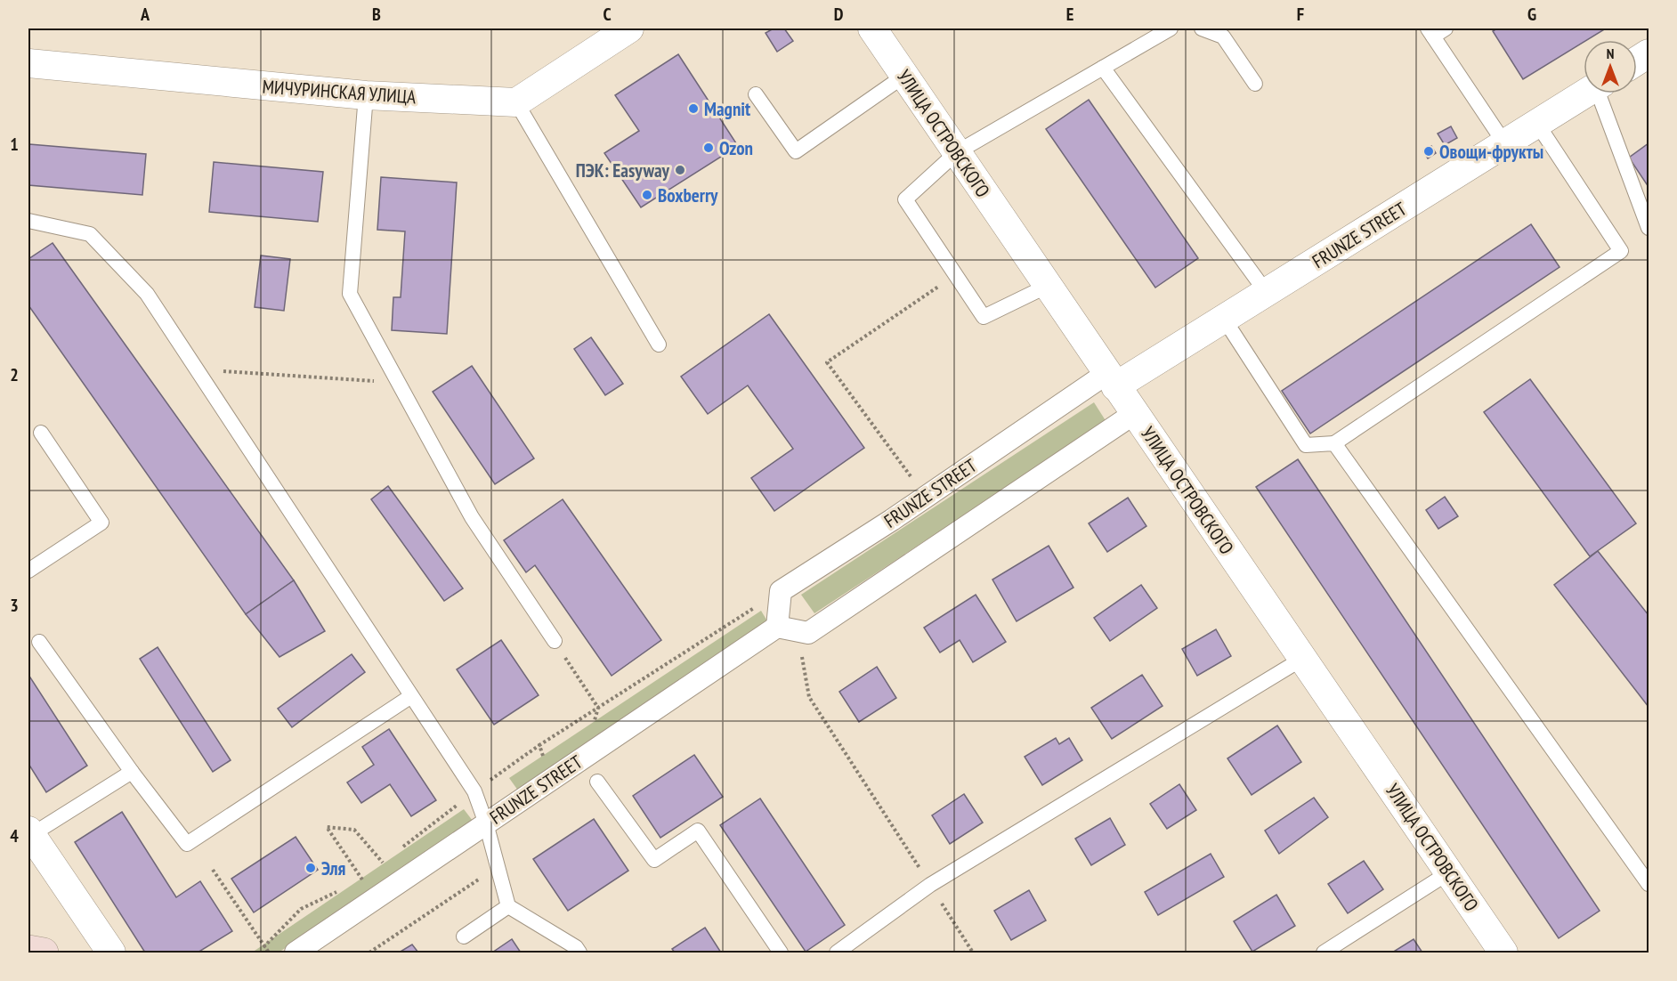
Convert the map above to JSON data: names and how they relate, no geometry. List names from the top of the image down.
{
  "streets": {
    "street": ["МИЧУРИНСКАЯ УЛИЦА", "УЛИЦА ОСТРОВСКОГО", "FRUNZE STREET"]
  },
  "crossings": [
    ["УЛИЦА ОСТРОВСКОГО", "FRUNZE STREET"]
  ],
  "places": [
    "Magnit",
    "Ozon",
    "Овощи-фрукты",
    "ПЭК: Easyway",
    "Boxberry",
    "Эля"
  ],
  "north": "top",
  "grid": {
    "columns": [
      "A",
      "B",
      "C",
      "D",
      "E",
      "F",
      "G"
    ],
    "rows": [
      "1",
      "2",
      "3",
      "4"
    ]
  }
}
